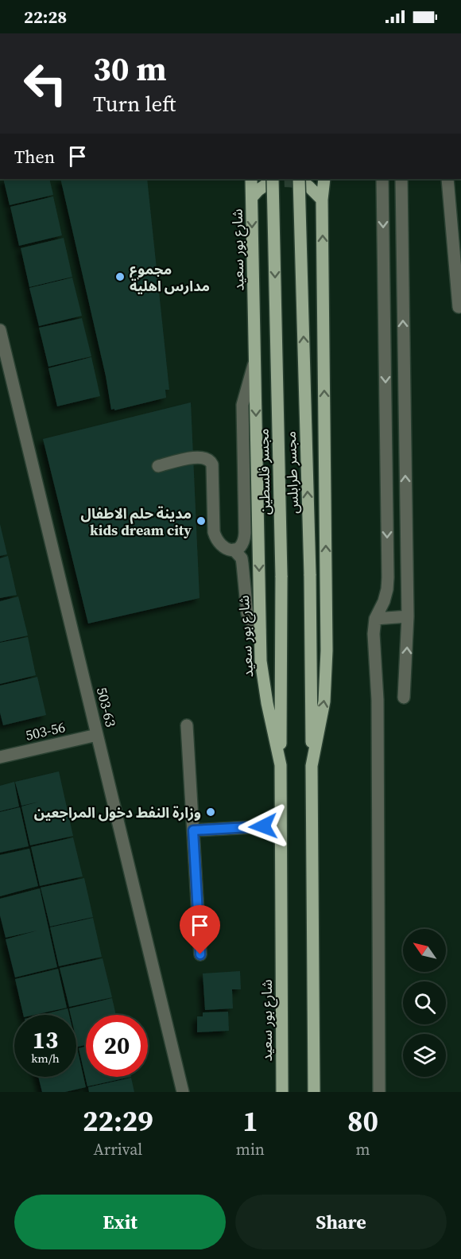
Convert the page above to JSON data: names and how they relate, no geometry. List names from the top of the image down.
{
  "streets": {
    "main road": ["شارع بور سعيد", "مجسر فلسطين", "مجسر طرابلس"],
    "street": ["503-63", "503-56"]
  },
  "crossings": [
    ["شارع بور سعيد", "مجسر فلسطين"],
    ["503-63", "503-56"]
  ],
  "places": ["مجموع مدارس اهلية", "مدينة حلم الاطفال kids dream city", "وزارة النفط دخول المراجعين"],
  "north": "top left",
  "page": {
    "status": "22:28",
    "turn": ["30 m", "Turn left"],
    "then": "Then",
    "speed": "13 km/h",
    "limit": "20",
    "eta": [
      "22:29",
      "Arrival",
      "1",
      "min",
      "80",
      "m"
    ],
    "buttons": ["Exit", "Share"]
  }
}
